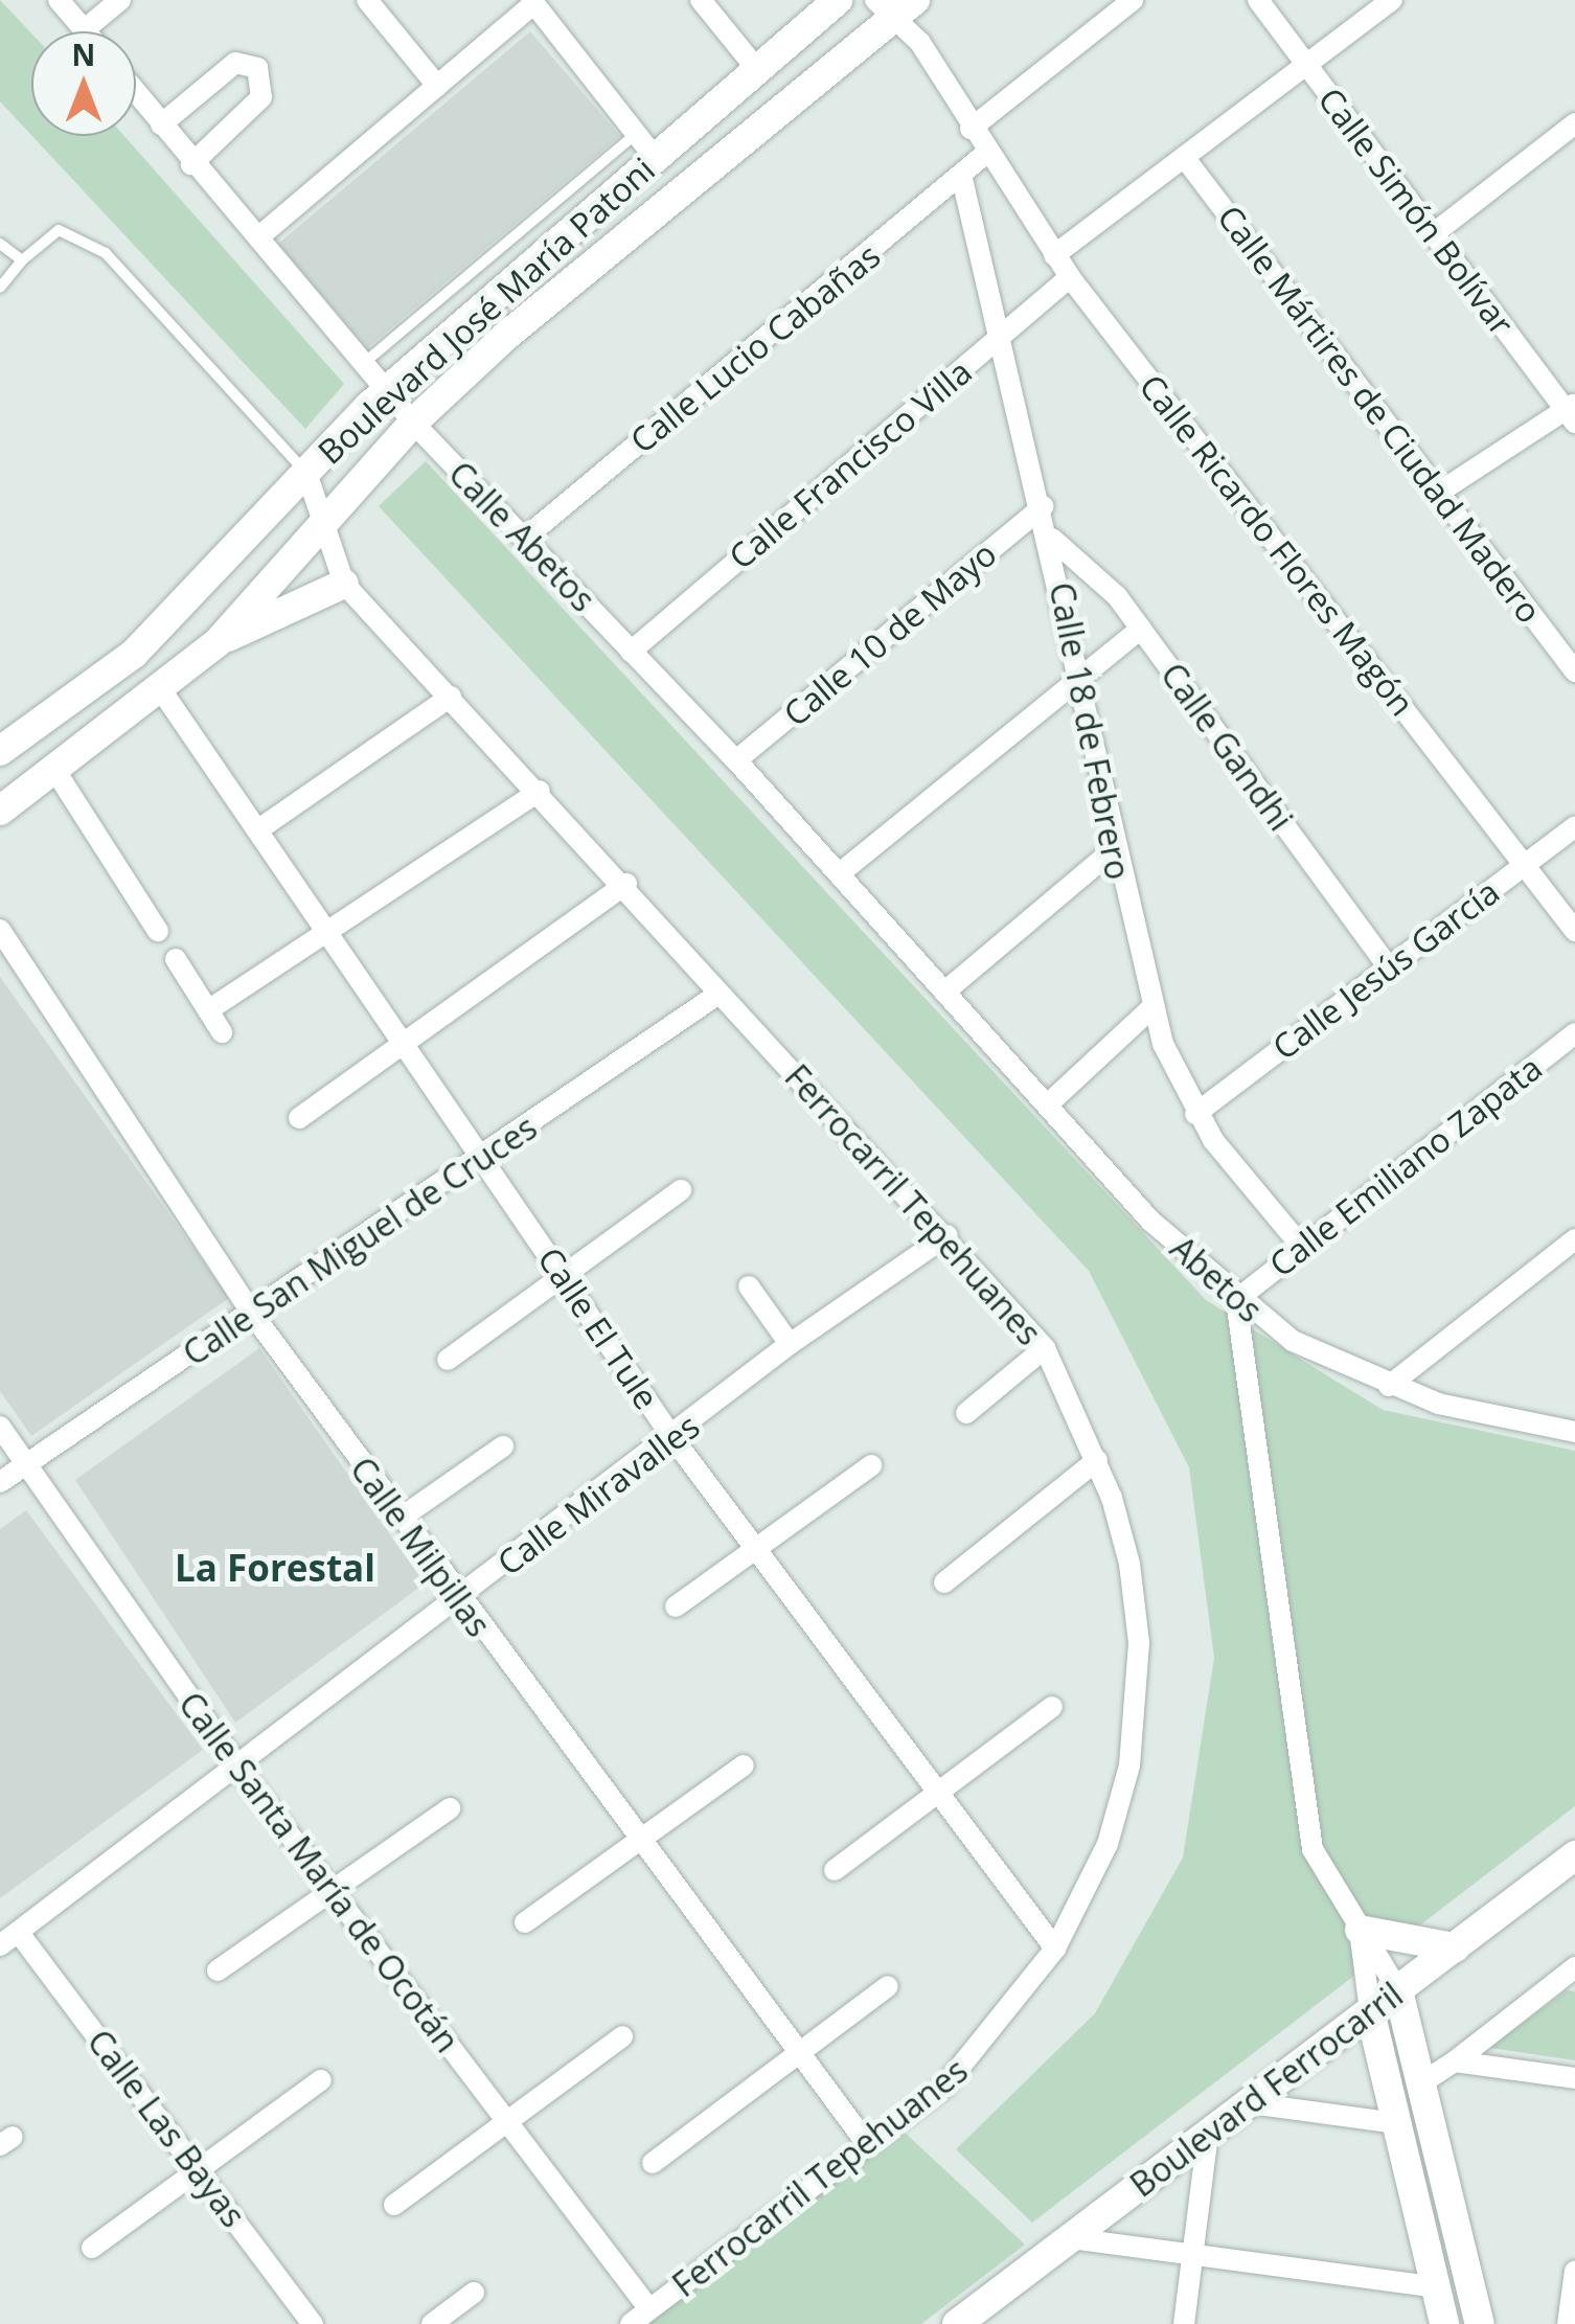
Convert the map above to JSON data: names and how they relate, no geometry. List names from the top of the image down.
{
  "streets": {
    "main road": ["Boulevard José María Patoni", "Boulevard Ferrocarril"],
    "street": [
      "Calle Simón Bolívar",
      "Calle Lucio Cabañas",
      "Calle Mártires de Ciudad Madero",
      "Calle Francisco Villa",
      "Calle Abetos",
      "Calle Ricardo Flores Magón",
      "Calle 10 de Mayo",
      "Calle 18 de Febrero",
      "Calle Gandhi",
      "Calle Jesús García",
      "Calle Emiliano Zapata",
      "Ferrocarril Tepehuanes",
      "Calle San Miguel de Cruces",
      "Abetos",
      "Calle El Tule",
      "Calle Miravalles",
      "Calle Milpillas",
      "Calle Santa María de Ocotán",
      "Calle Las Bayas"
    ]
  },
  "crossings": [
    ["Boulevard José María Patoni", "Calle Abetos"],
    ["Boulevard José María Patoni", "Calle Ricardo Flores Magón"],
    ["Boulevard José María Patoni", "Ferrocarril Tepehuanes"],
    ["Boulevard José María Patoni", "Calle El Tule"],
    ["Calle Lucio Cabañas", "Calle Abetos"],
    ["Calle Lucio Cabañas", "Calle Ricardo Flores Magón"],
    ["Calle Lucio Cabañas", "Calle 18 de Febrero"],
    ["Calle Francisco Villa", "Calle Abetos"],
    ["Calle Francisco Villa", "Calle Ricardo Flores Magón"],
    ["Calle Francisco Villa", "Calle 18 de Febrero"],
    ["Calle Abetos", "Calle 10 de Mayo"],
    ["Calle Abetos", "Abetos"],
    ["Calle Ricardo Flores Magón", "Calle Jesús García"],
    ["Calle 10 de Mayo", "Calle 18 de Febrero"],
    ["Calle 18 de Febrero", "Calle Gandhi"],
    ["Calle 18 de Febrero", "Calle Jesús García"],
    ["Calle 18 de Febrero", "Calle Emiliano Zapata"],
    ["Calle Gandhi", "Calle Jesús García"],
    ["Calle Emiliano Zapata", "Abetos"],
    ["Ferrocarril Tepehuanes", "Calle San Miguel de Cruces"],
    ["Ferrocarril Tepehuanes", "Calle El Tule"],
    ["Ferrocarril Tepehuanes", "Calle Miravalles"],
    ["Ferrocarril Tepehuanes", "Calle Milpillas"],
    ["Ferrocarril Tepehuanes", "Calle Santa María de Ocotán"],
    ["Calle San Miguel de Cruces", "Calle El Tule"],
    ["Calle San Miguel de Cruces", "Calle Milpillas"],
    ["Calle San Miguel de Cruces", "Calle Santa María de Ocotán"],
    ["Calle El Tule", "Calle Miravalles"],
    ["Calle Miravalles", "Calle Milpillas"],
    ["Calle Miravalles", "Calle Santa María de Ocotán"],
    ["Calle Miravalles", "Calle Las Bayas"]
  ],
  "districts": ["La Forestal"],
  "north": "top"
}
